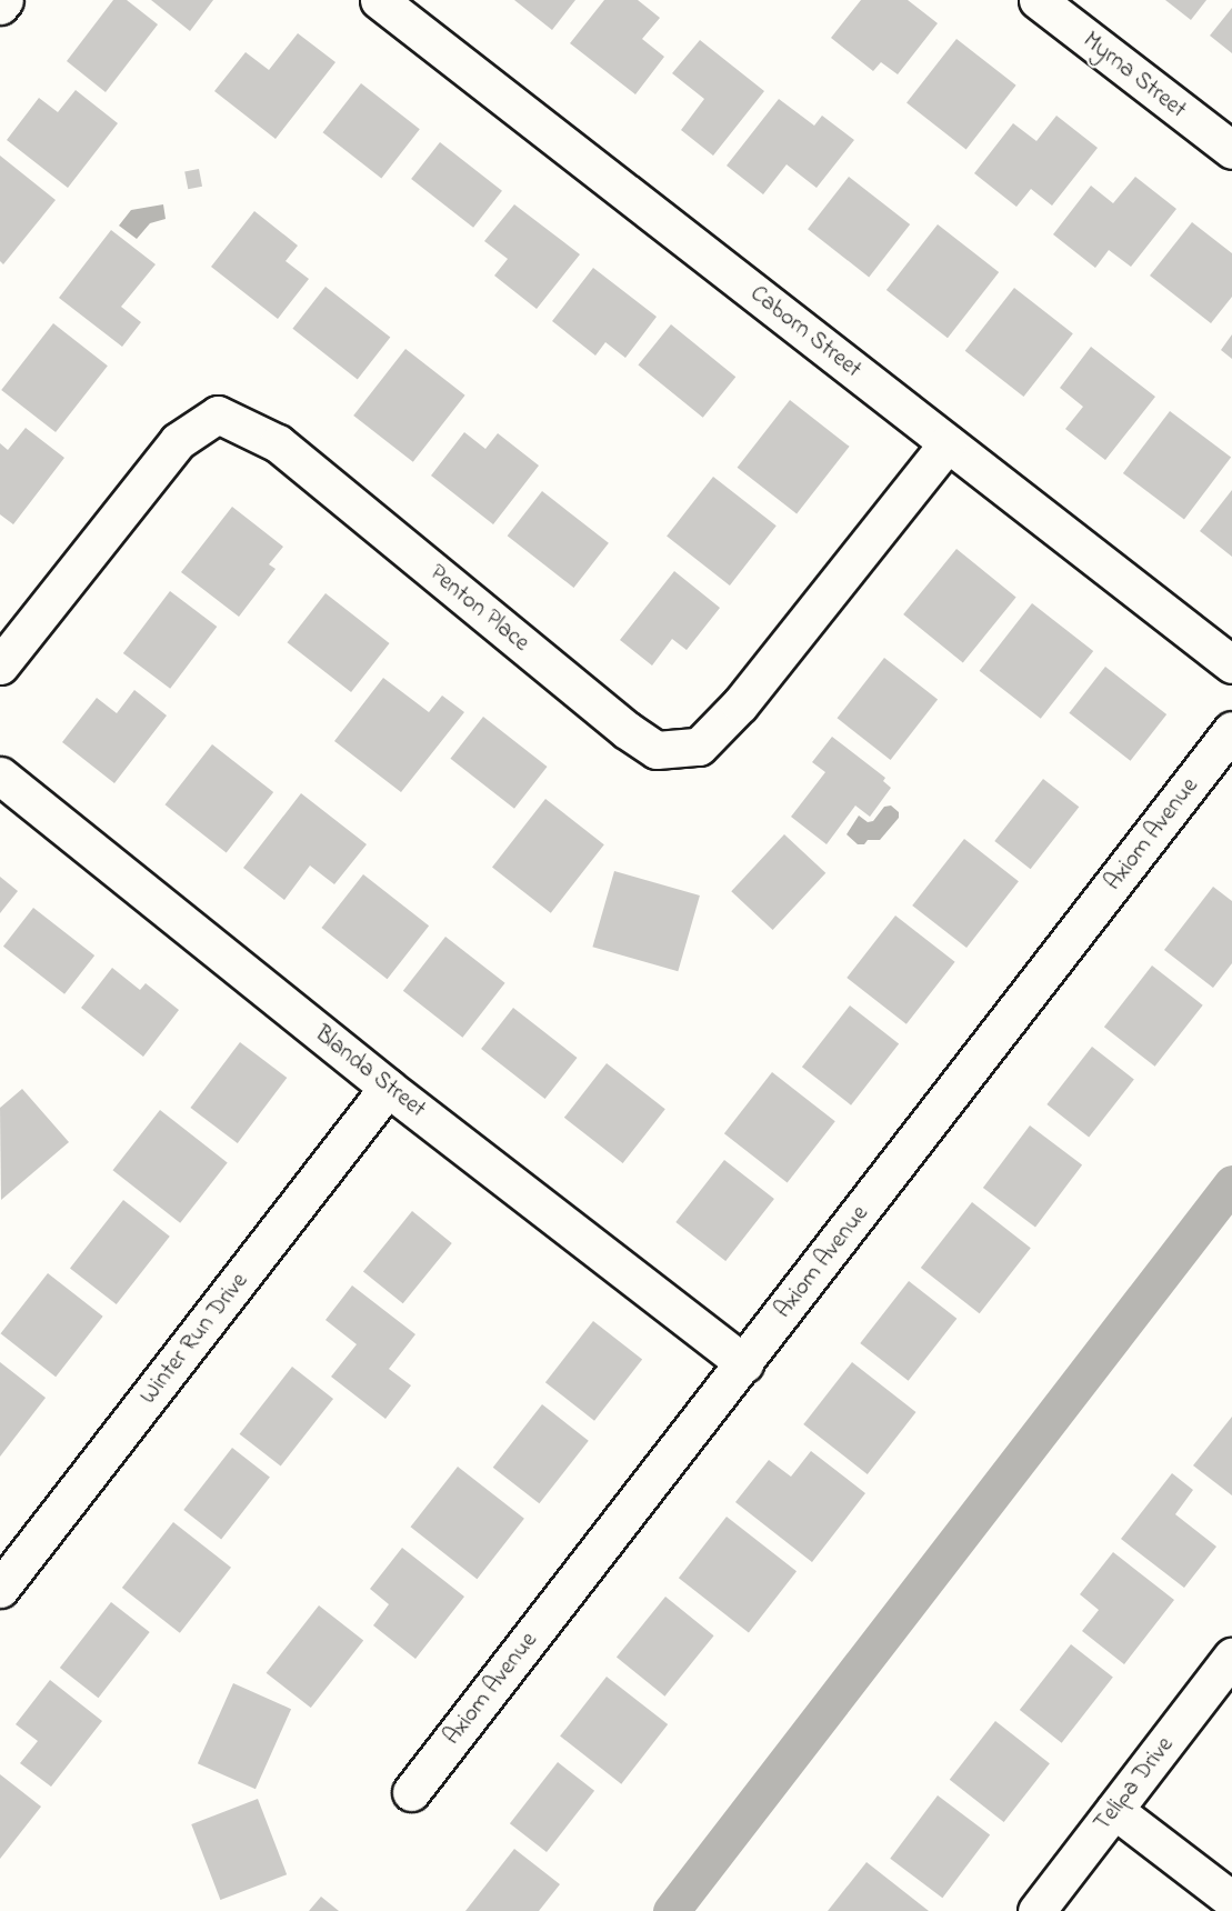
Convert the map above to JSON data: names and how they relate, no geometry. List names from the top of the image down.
{
  "streets": {
    "street": [
      "Myrna Street",
      "Caborn Street",
      "Penton Place",
      "Axiom Avenue",
      "Blanda Street",
      "Winter Run Drive",
      "Telipa Drive"
    ]
  },
  "crossings": [
    ["Caborn Street", "Penton Place"],
    ["Axiom Avenue", "Blanda Street"],
    ["Blanda Street", "Winter Run Drive"]
  ]
}
